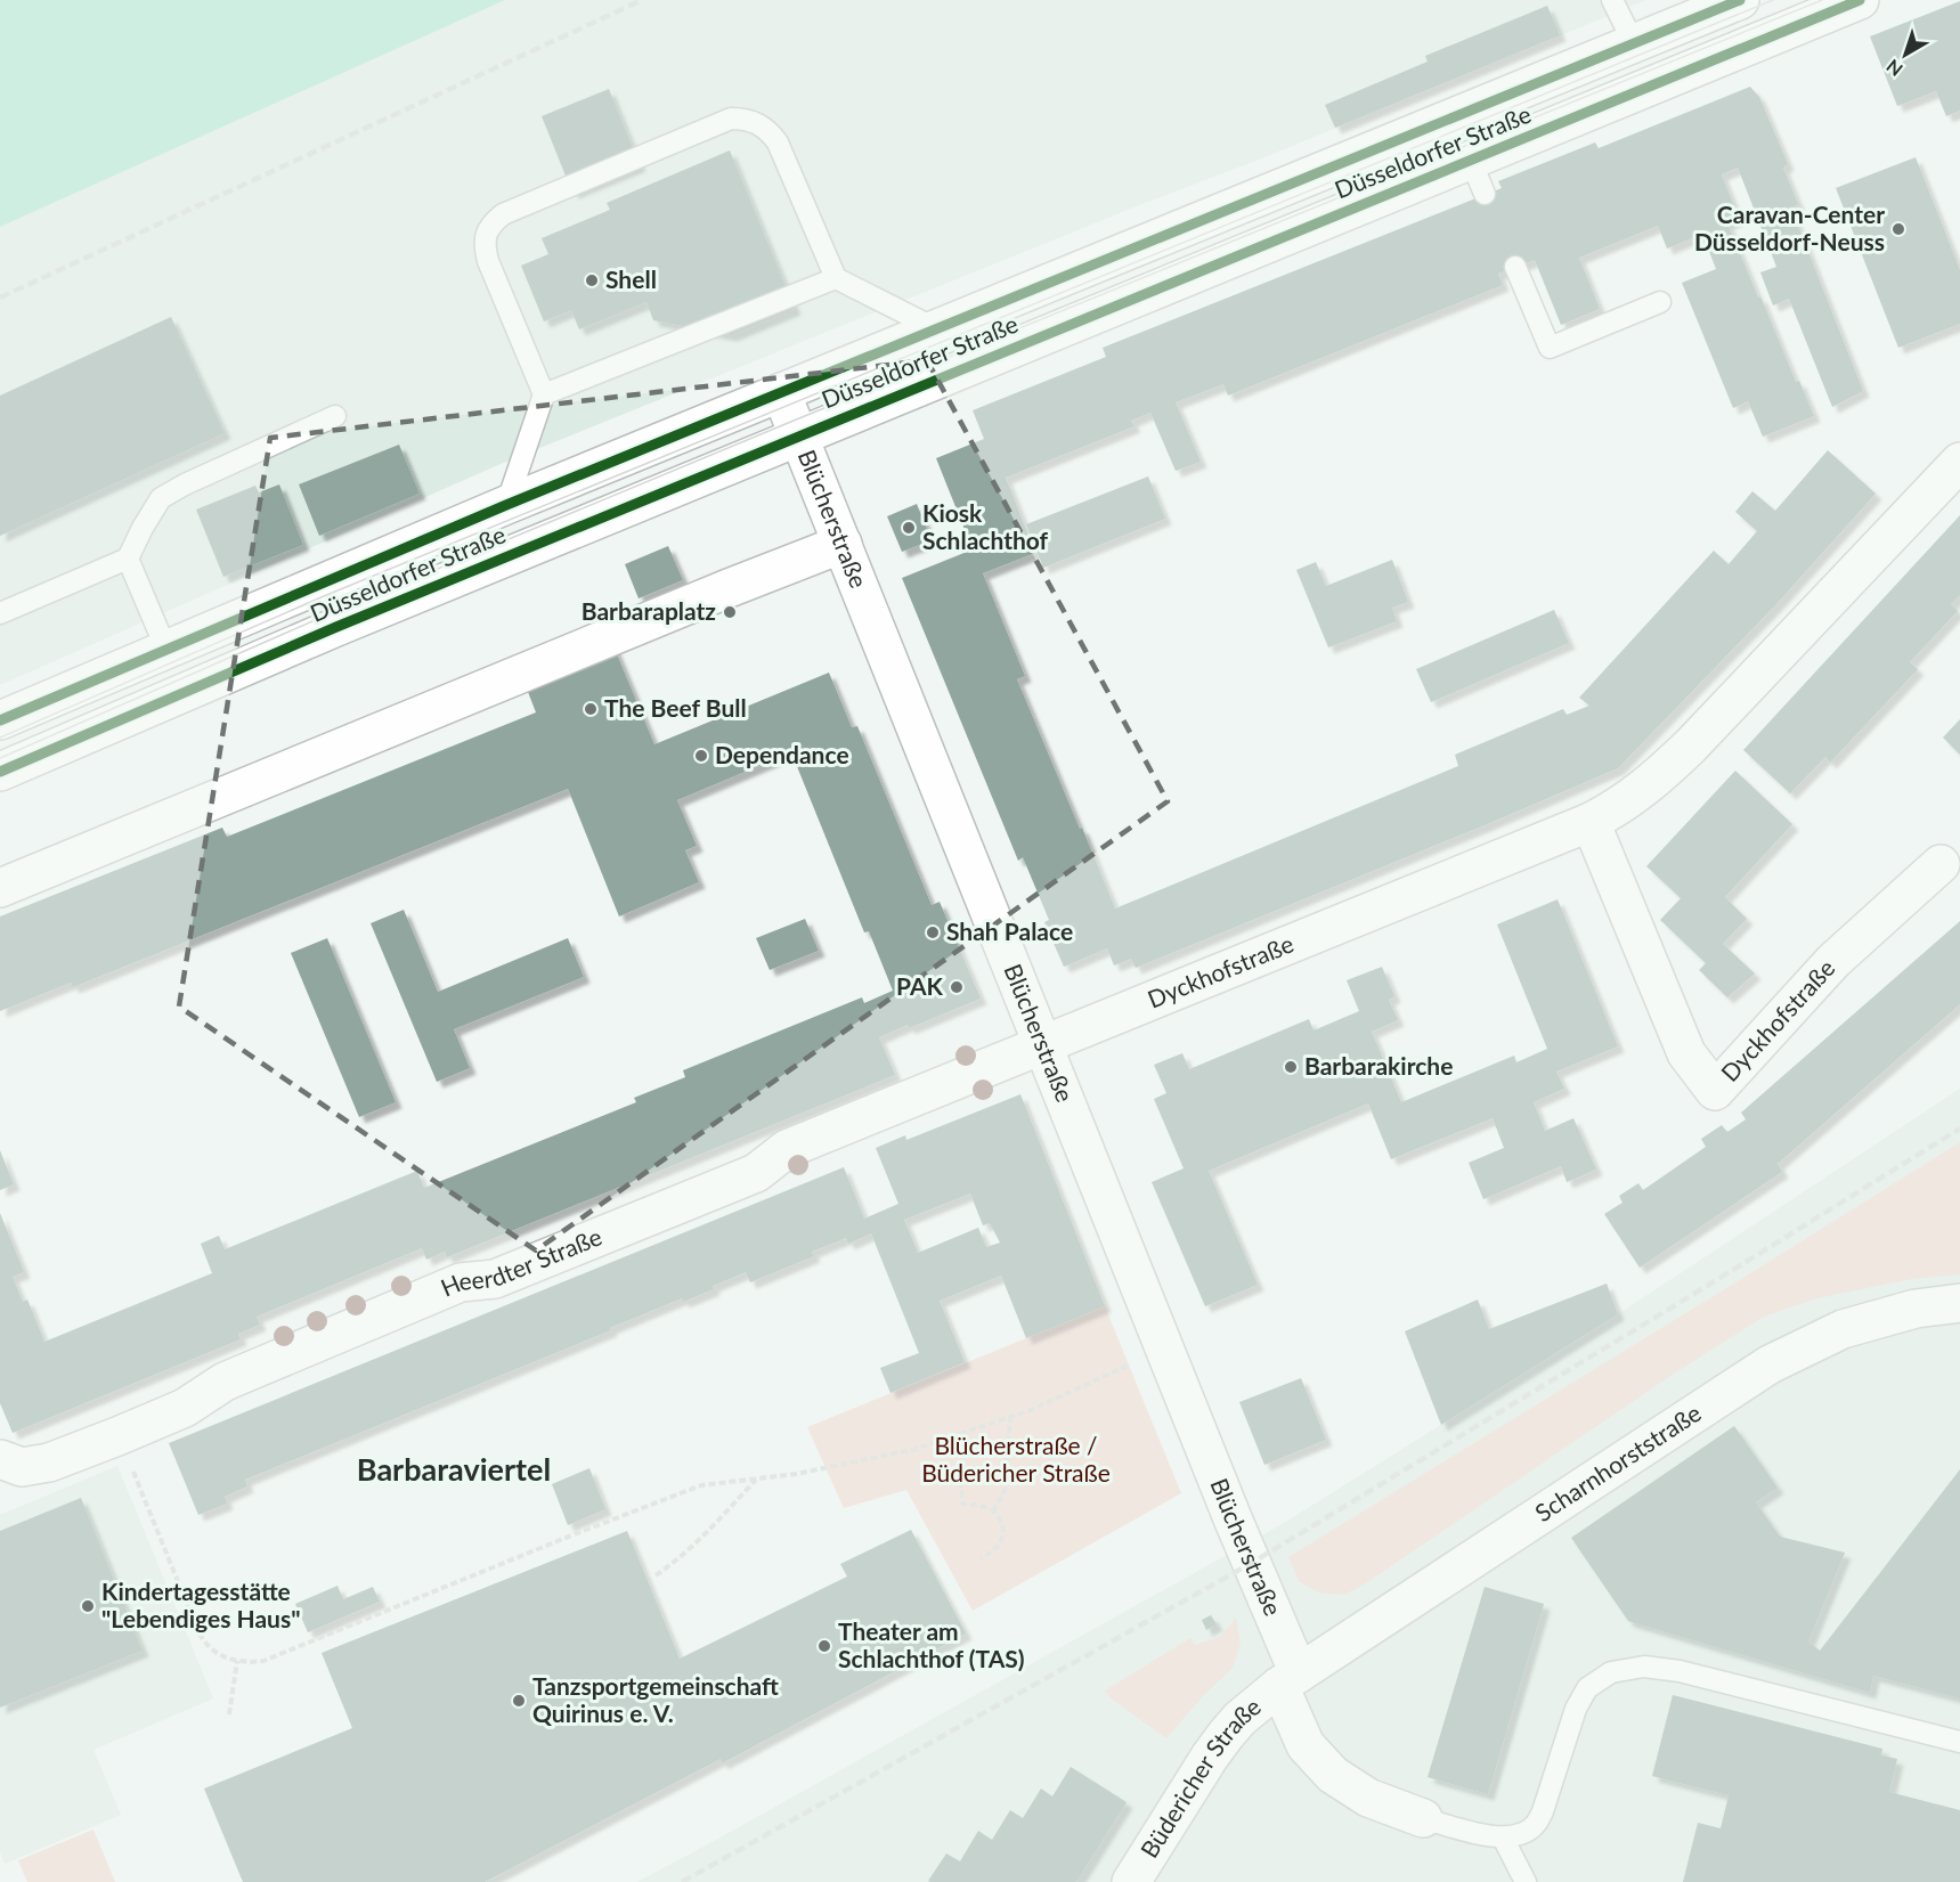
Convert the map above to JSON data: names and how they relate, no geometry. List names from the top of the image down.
{
  "streets": {
    "street": [
      "Düsseldorfer Straße",
      "Blücherstraße",
      "Dyckhofstraße",
      "Heerdter Straße",
      "Scharnhorststraße",
      "Büdericher Straße"
    ]
  },
  "crossings": [
    ["Düsseldorfer Straße", "Blücherstraße"],
    ["Blücherstraße", "Dyckhofstraße"],
    ["Blücherstraße", "Heerdter Straße"],
    ["Blücherstraße", "Scharnhorststraße"],
    ["Blücherstraße", "Büdericher Straße"],
    ["Dyckhofstraße", "Heerdter Straße"],
    ["Scharnhorststraße", "Büdericher Straße"]
  ],
  "districts": ["Barbaraviertel"],
  "parks": ["Blücherstraße / Büdericher Straße"],
  "places": [
    "Caravan-Center Düsseldorf-Neuss",
    "Shell",
    "Kiosk Schlachthof",
    "Barbaraplatz",
    "The Beef Bull",
    "Dependance",
    "Shah Palace",
    "PAK",
    "Barbarakirche",
    "Kindertagesstätte \"Lebendiges Haus\"",
    "Theater am Schlachthof (TAS)",
    "Tanzsportgemeinschaft Quirinus e. V."
  ],
  "north": "bottom left"
}
